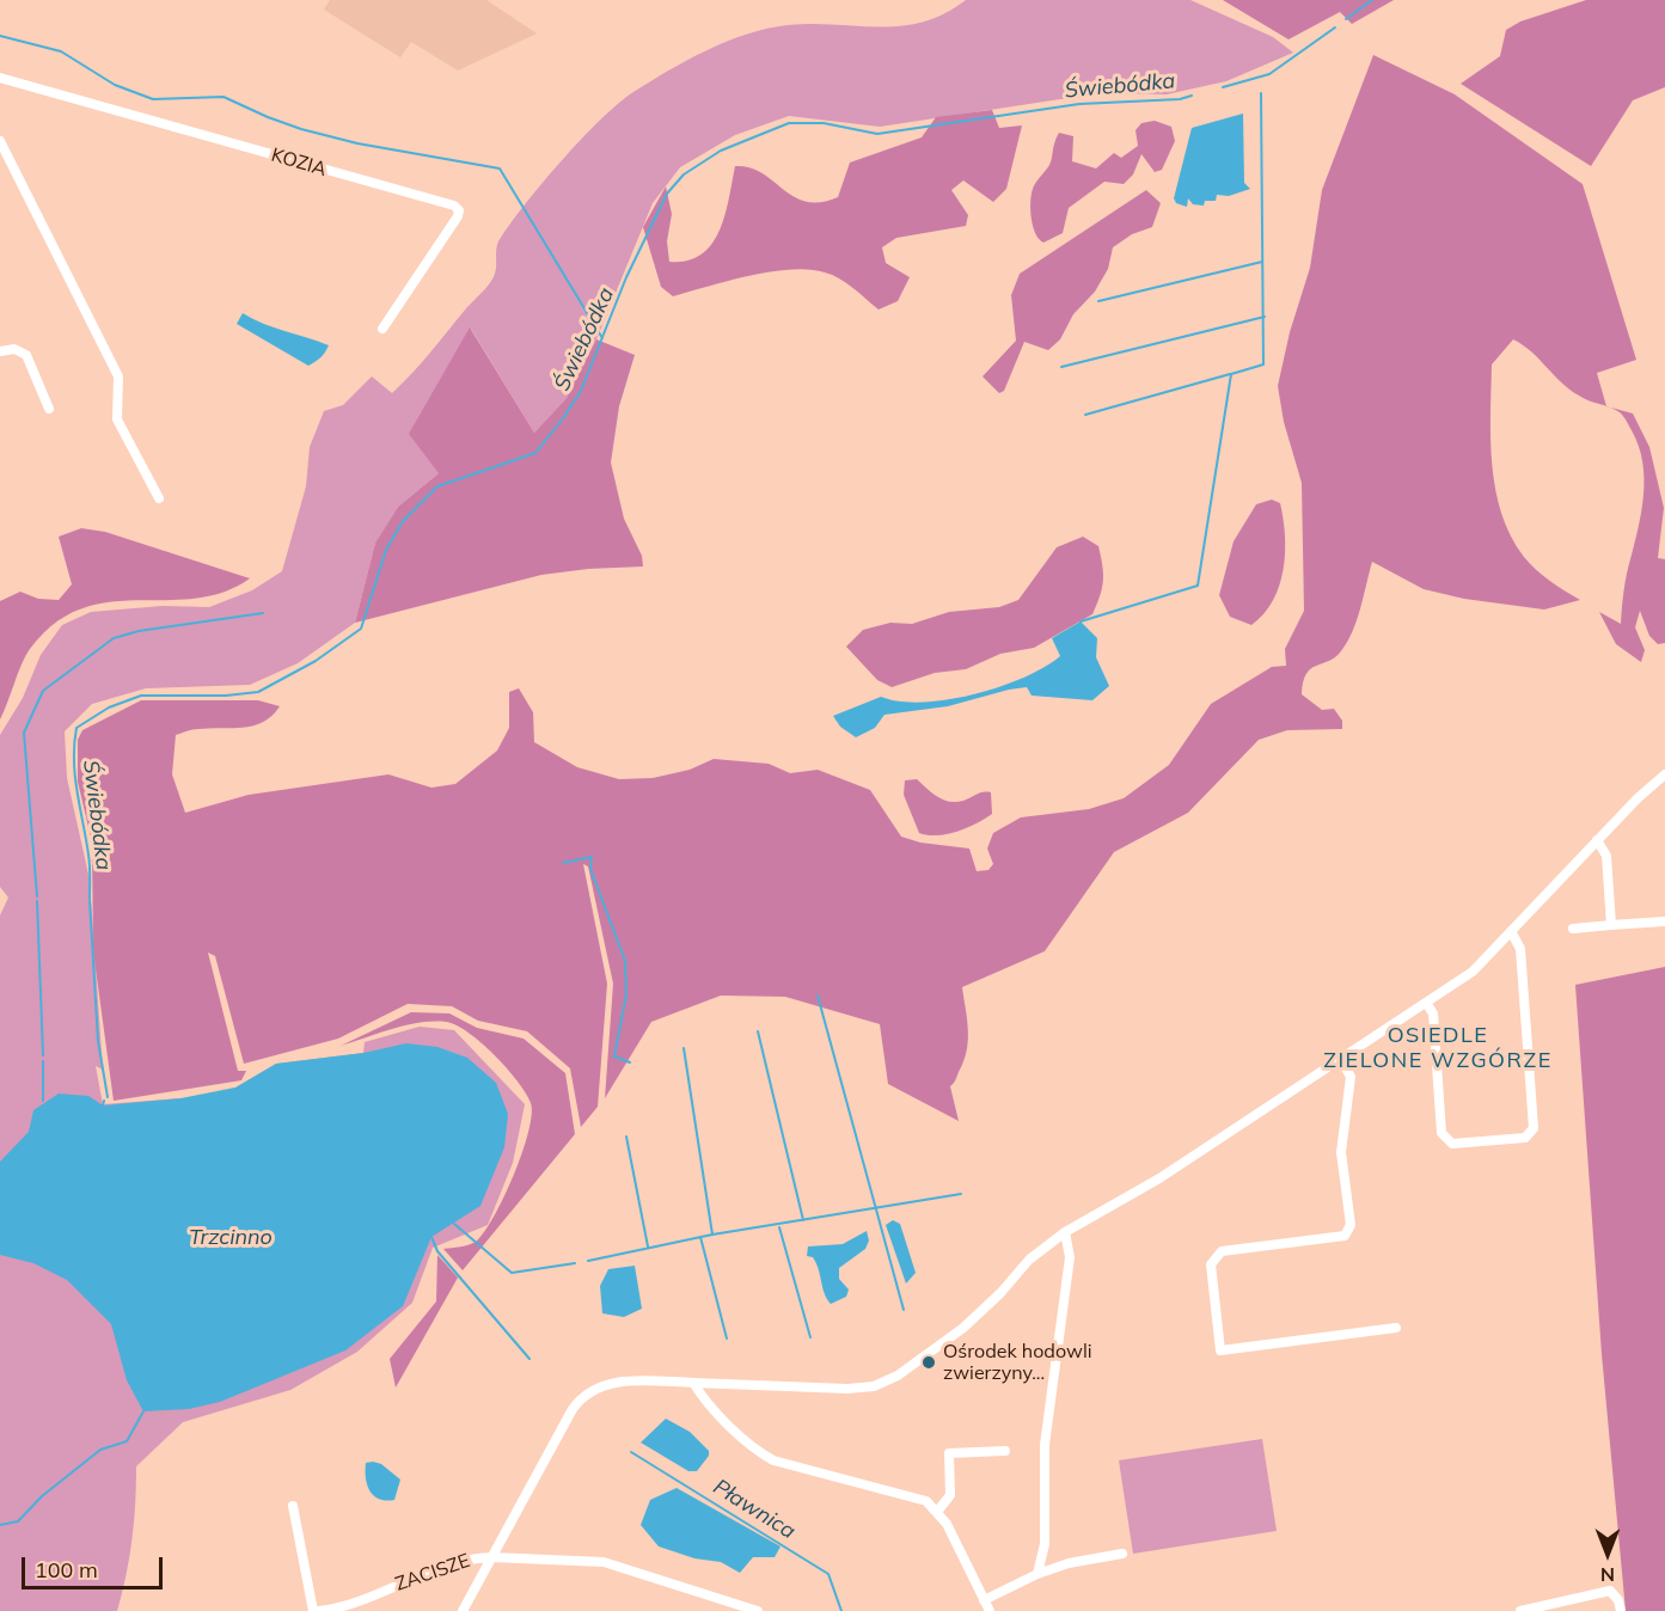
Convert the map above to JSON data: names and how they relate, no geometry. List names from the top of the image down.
{
  "streets": {
    "street": ["KOZIA", "ZACISZE"]
  },
  "districts": ["OSIEDLE ZIELONE WZGÓRZE"],
  "water": ["Świebódka", "Trzcinno", "Pławnica"],
  "places": ["Ośrodek hodowli zwierzyny..."],
  "scale_bar": "100 m",
  "north": "bottom"
}
